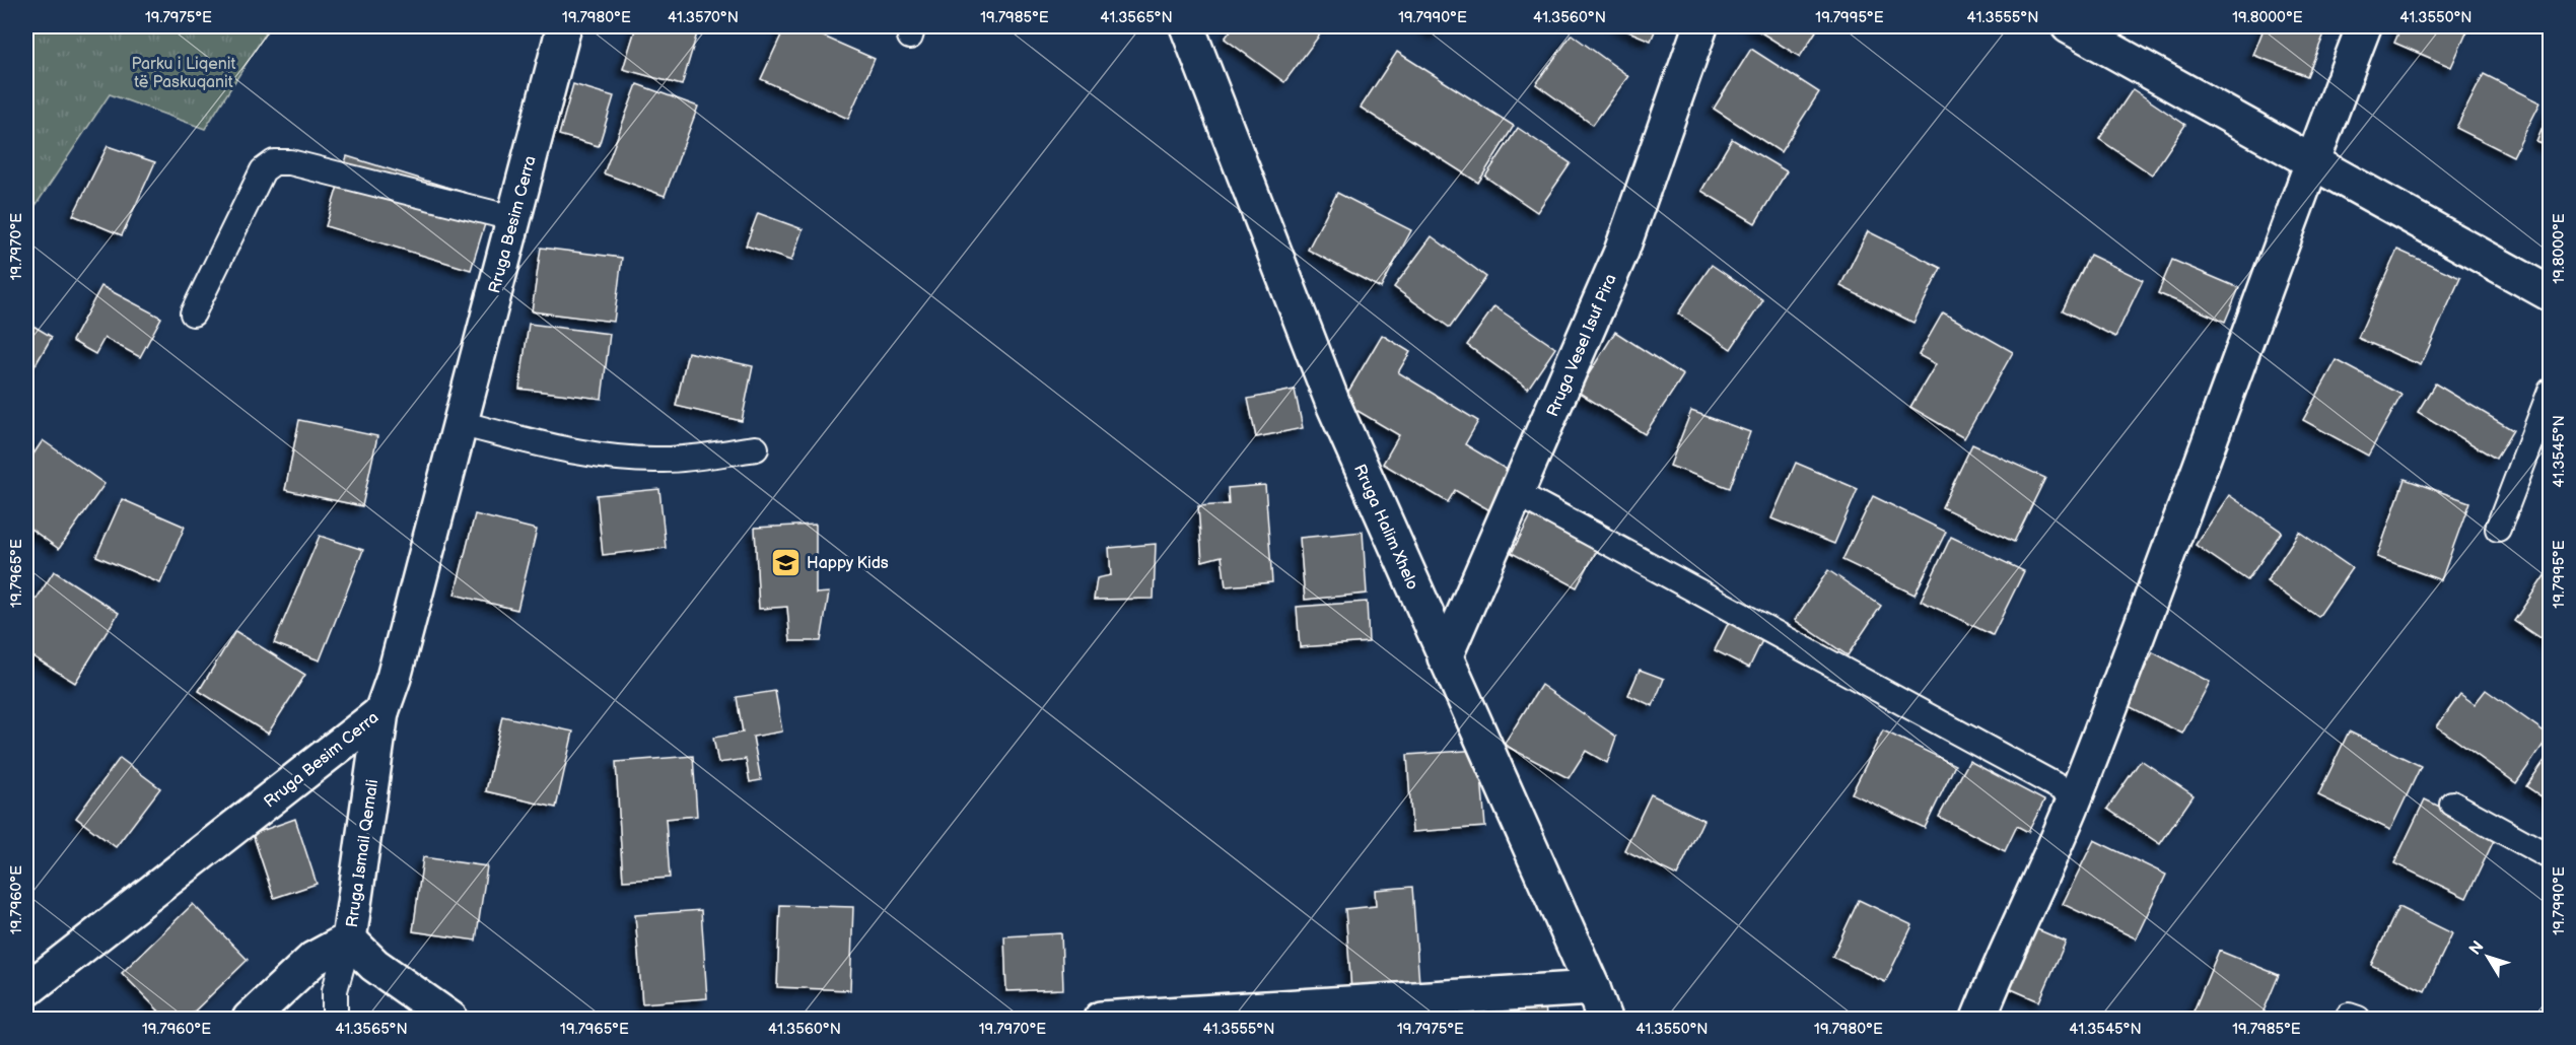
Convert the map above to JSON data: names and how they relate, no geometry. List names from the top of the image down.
{
  "streets": {
    "street": [
      "Rruga Besim Cerra",
      "Rruga Vesel Isuf Pira",
      "Rruga Halim Xhelo",
      "Rruga Ismail Qemali"
    ]
  },
  "crossings": [
    ["Rruga Besim Cerra", "Rruga Ismail Qemali"],
    ["Rruga Vesel Isuf Pira", "Rruga Halim Xhelo"]
  ],
  "parks": ["Parku i Liqenit të Paskuqanit"],
  "places": {
    "school or university": ["Happy Kids"]
  },
  "north": "top left",
  "coordinates": [
    "19.7975°E",
    "19.7980°E",
    "41.3570°N",
    "19.7985°E",
    "41.3565°N",
    "19.7990°E",
    "41.3560°N",
    "19.7995°E",
    "41.3555°N",
    "19.8000°E",
    "41.3550°N",
    "19.7970°E",
    "41.3545°N",
    "19.7965°E",
    "19.7960°E"
  ]
}
